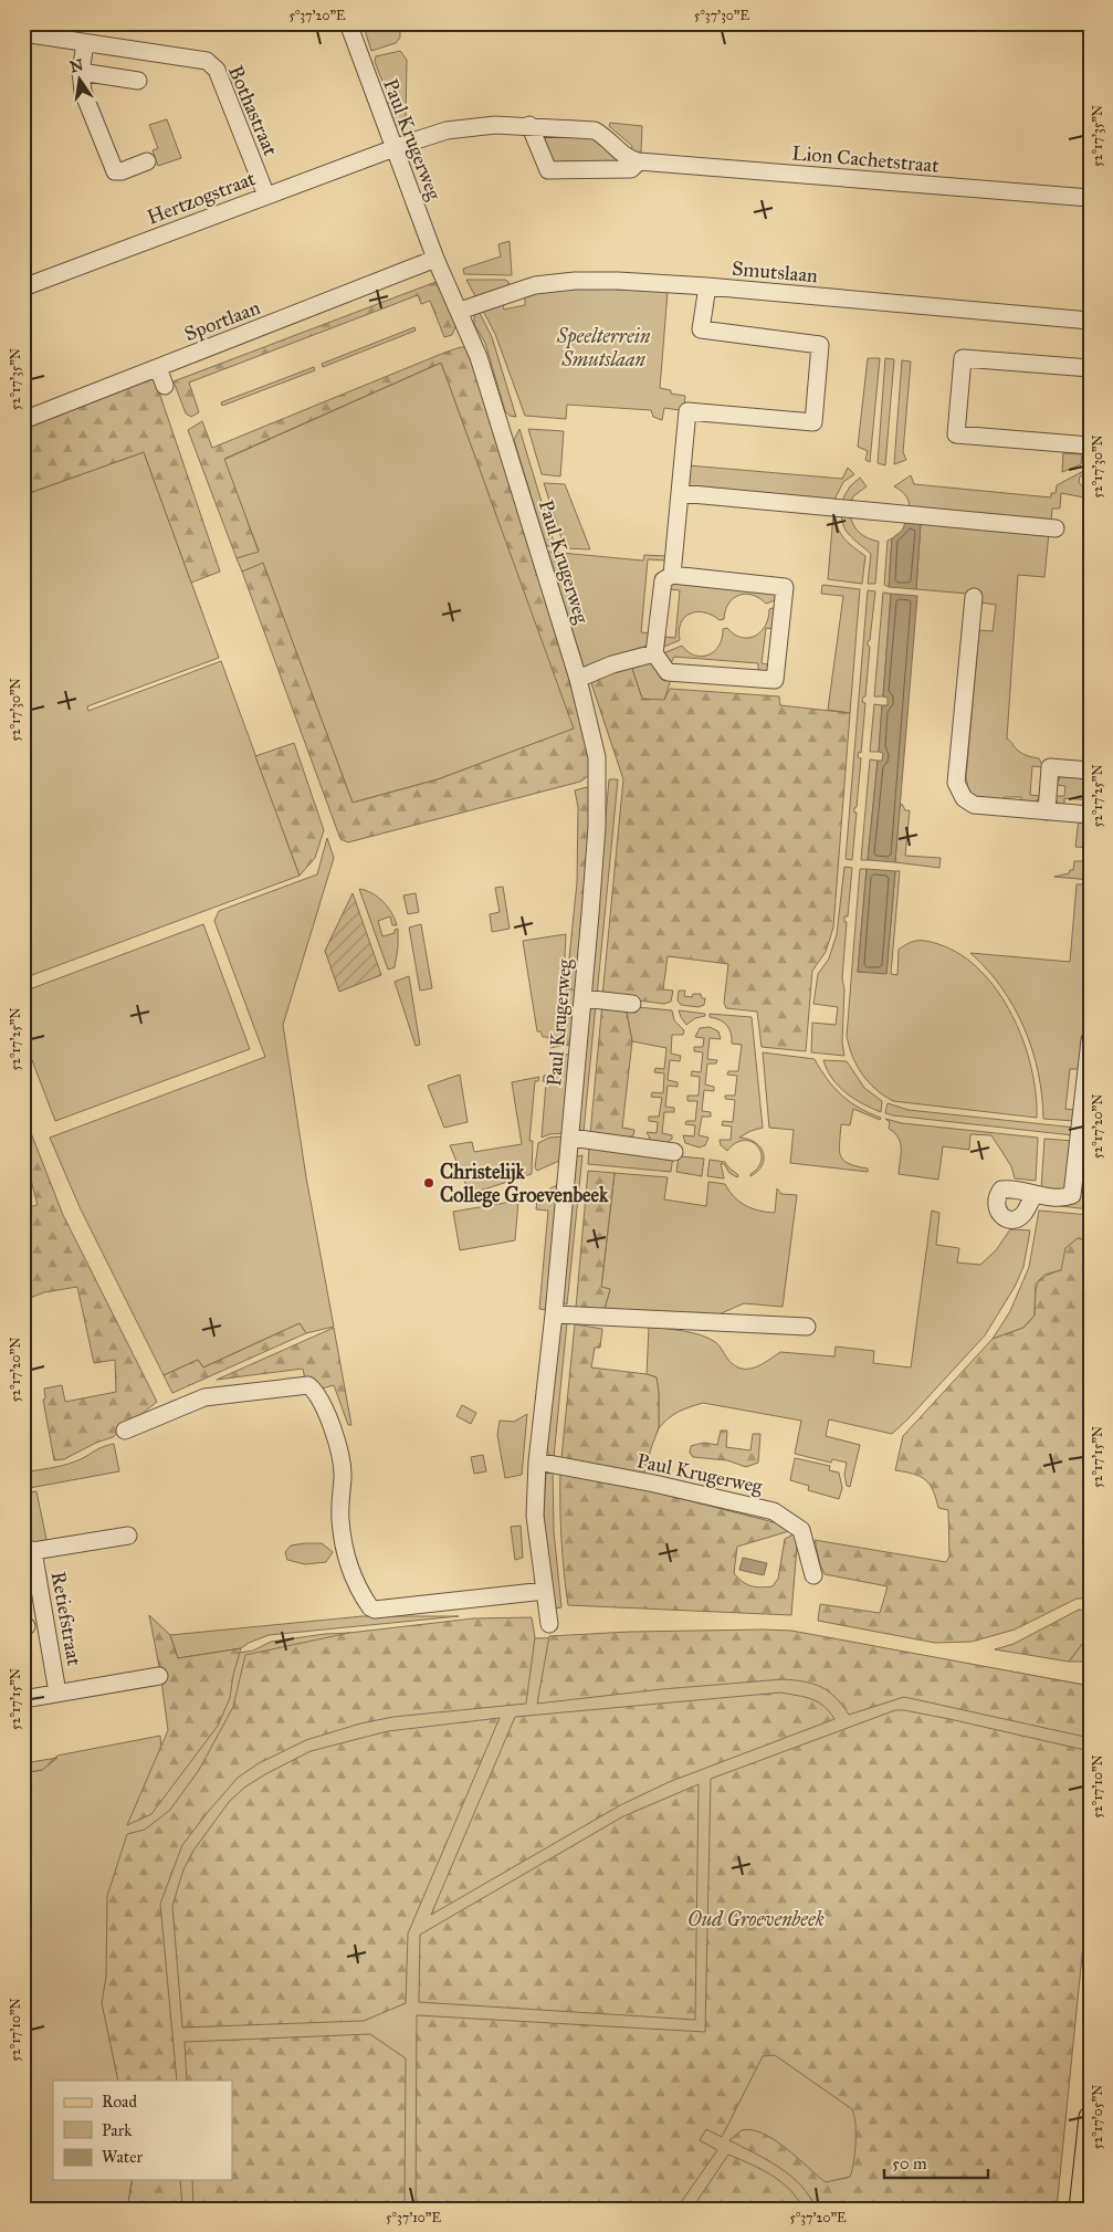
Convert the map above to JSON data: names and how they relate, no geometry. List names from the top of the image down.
{
  "streets": {
    "street": [
      "Bothastraat",
      "Paul Krugerweg",
      "Lion Cachetstraat",
      "Hertzogstraat",
      "Smutslaan",
      "Sportlaan",
      "Retiefstraat"
    ]
  },
  "crossings": [
    ["Bothastraat", "Hertzogstraat"],
    ["Paul Krugerweg", "Lion Cachetstraat"],
    ["Paul Krugerweg", "Hertzogstraat"],
    ["Paul Krugerweg", "Smutslaan"],
    ["Paul Krugerweg", "Sportlaan"],
    ["Lion Cachetstraat", "Hertzogstraat"]
  ],
  "parks": ["Speelterrein Smutslaan", "Oud Groevenbeek"],
  "places": ["Christelijk College Groevenbeek"],
  "legend": ["Road", "Park", "Water"],
  "scale_bar": "50 m",
  "north": "top",
  "coordinates": [
    "5°37'20\"E",
    "5°37'30\"E",
    "52°17'35\"N",
    "52°17'30\"N",
    "52°17'25\"N",
    "52°17'20\"N",
    "52°17'15\"N",
    "52°17'10\"N",
    "52°17'05\"N",
    "5°37'10\"E"
  ]
}
